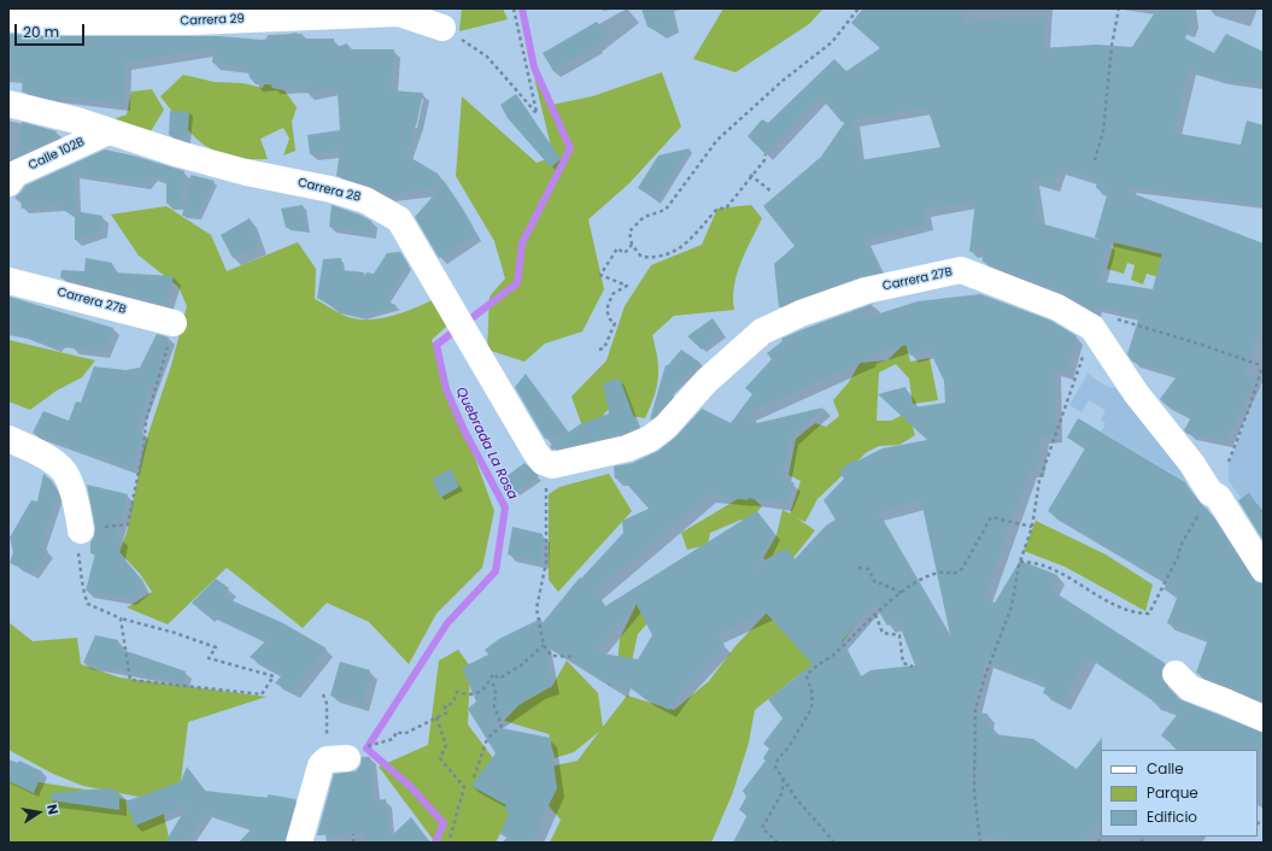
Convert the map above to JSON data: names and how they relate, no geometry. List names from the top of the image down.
{
  "streets": {
    "street": [
      "Carrera 29",
      "Calle 102B",
      "Carrera 28",
      "Carrera 27B"
    ]
  },
  "crossings": [
    ["Calle 102B", "Carrera 28"],
    ["Carrera 28", "Carrera 27B"]
  ],
  "water": ["Quebrada La Rosa"],
  "legend": ["Calle", "Parque", "Edificio"],
  "scale_bar": "20 m",
  "north": "right"
}
